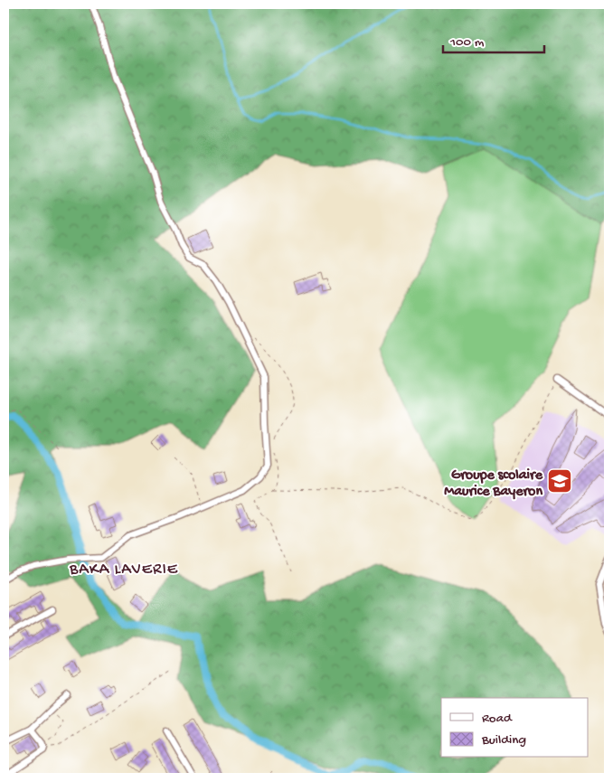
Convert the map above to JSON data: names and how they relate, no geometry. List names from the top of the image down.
{
  "districts": ["BAKA LAVERIE"],
  "places": {
    "school or university": ["Groupe scolaire Maurice Bayeron"]
  },
  "legend": ["Road", "Building"],
  "scale_bar": "100 m"
}
